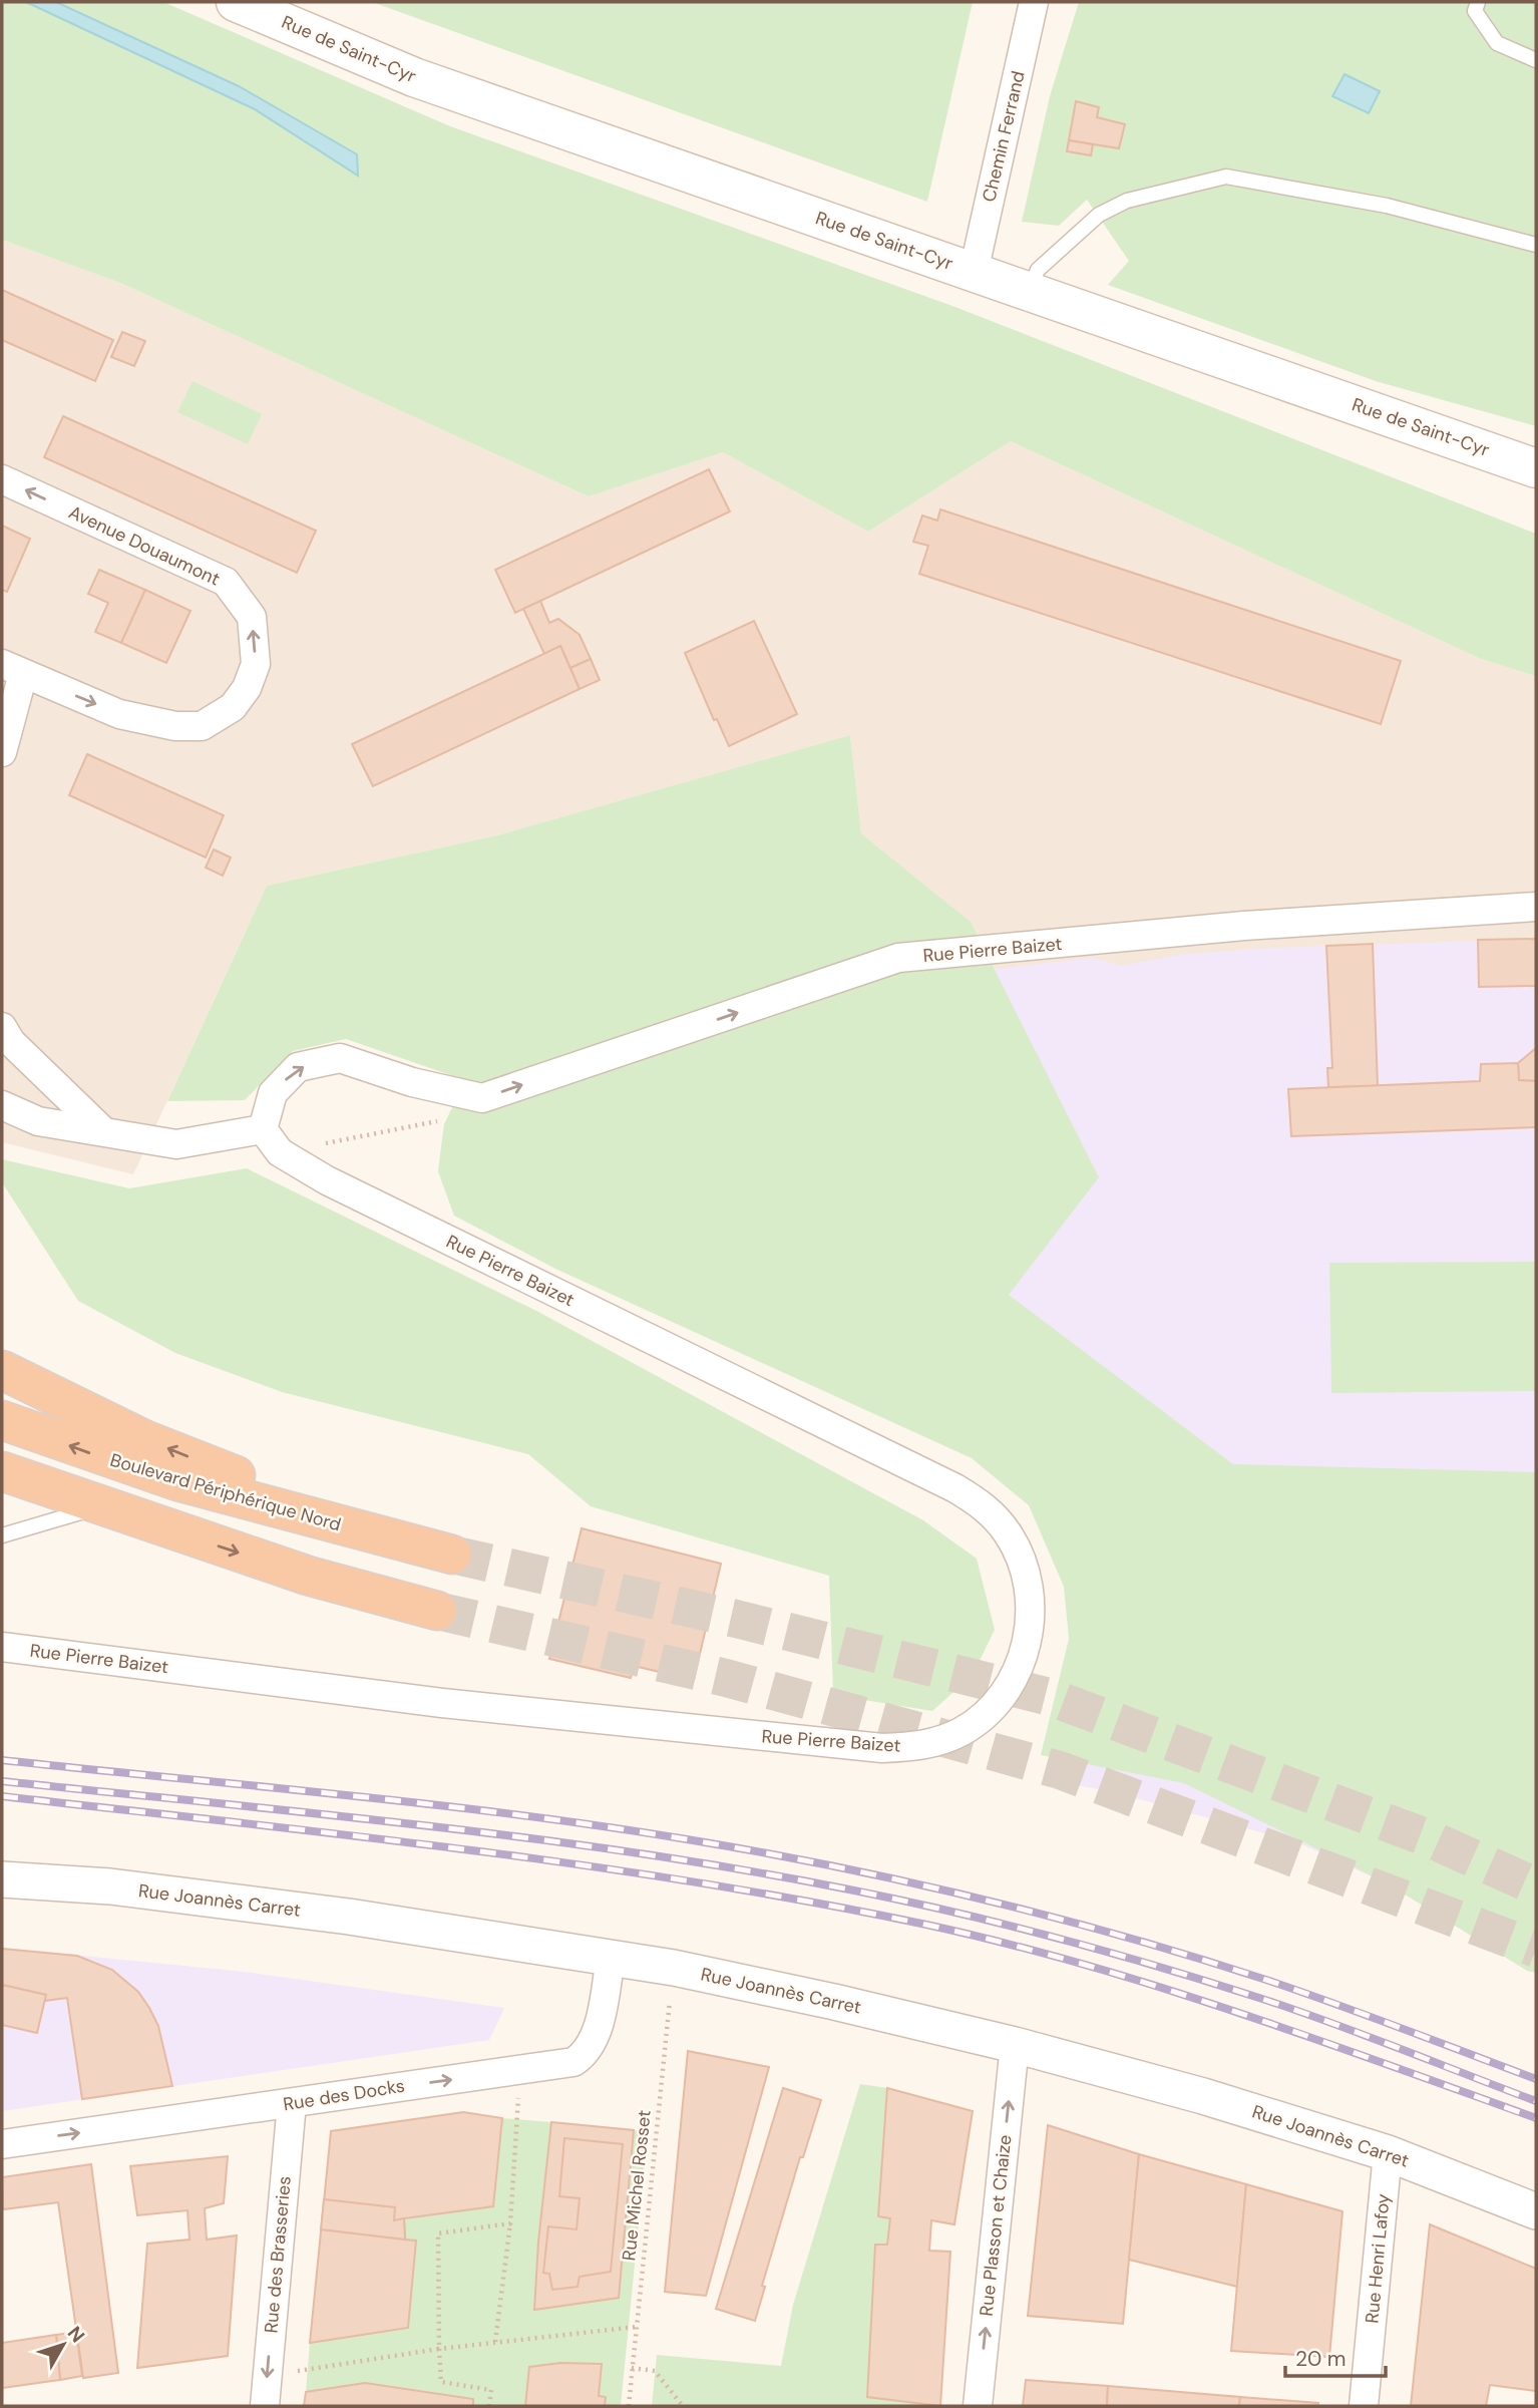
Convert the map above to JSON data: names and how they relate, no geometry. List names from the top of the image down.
{
  "streets": {
    "highway": ["Boulevard Périphérique Nord"],
    "main road": ["Rue de Saint-Cyr"],
    "street": [
      "Chemin Ferrand",
      "Avenue Douaumont",
      "Rue Pierre Baizet",
      "Rue Joannès Carret",
      "Rue des Docks",
      "Rue Plasson et Chaize",
      "Rue des Brasseries",
      "Rue Henri Lafoy"
    ],
    "path": ["Rue Michel Rosset"]
  },
  "crossings": [
    ["Rue de Saint-Cyr", "Chemin Ferrand"],
    ["Rue Joannès Carret", "Rue des Docks"],
    ["Rue Joannès Carret", "Rue Michel Rosset"],
    ["Rue Joannès Carret", "Rue Plasson et Chaize"],
    ["Rue Joannès Carret", "Rue Henri Lafoy"],
    ["Rue des Docks", "Rue des Brasseries"]
  ],
  "one_way": ["Rue des Docks", "Rue Plasson et Chaize", "Rue des Brasseries"],
  "scale_bar": "20 m",
  "north": "top right"
}
